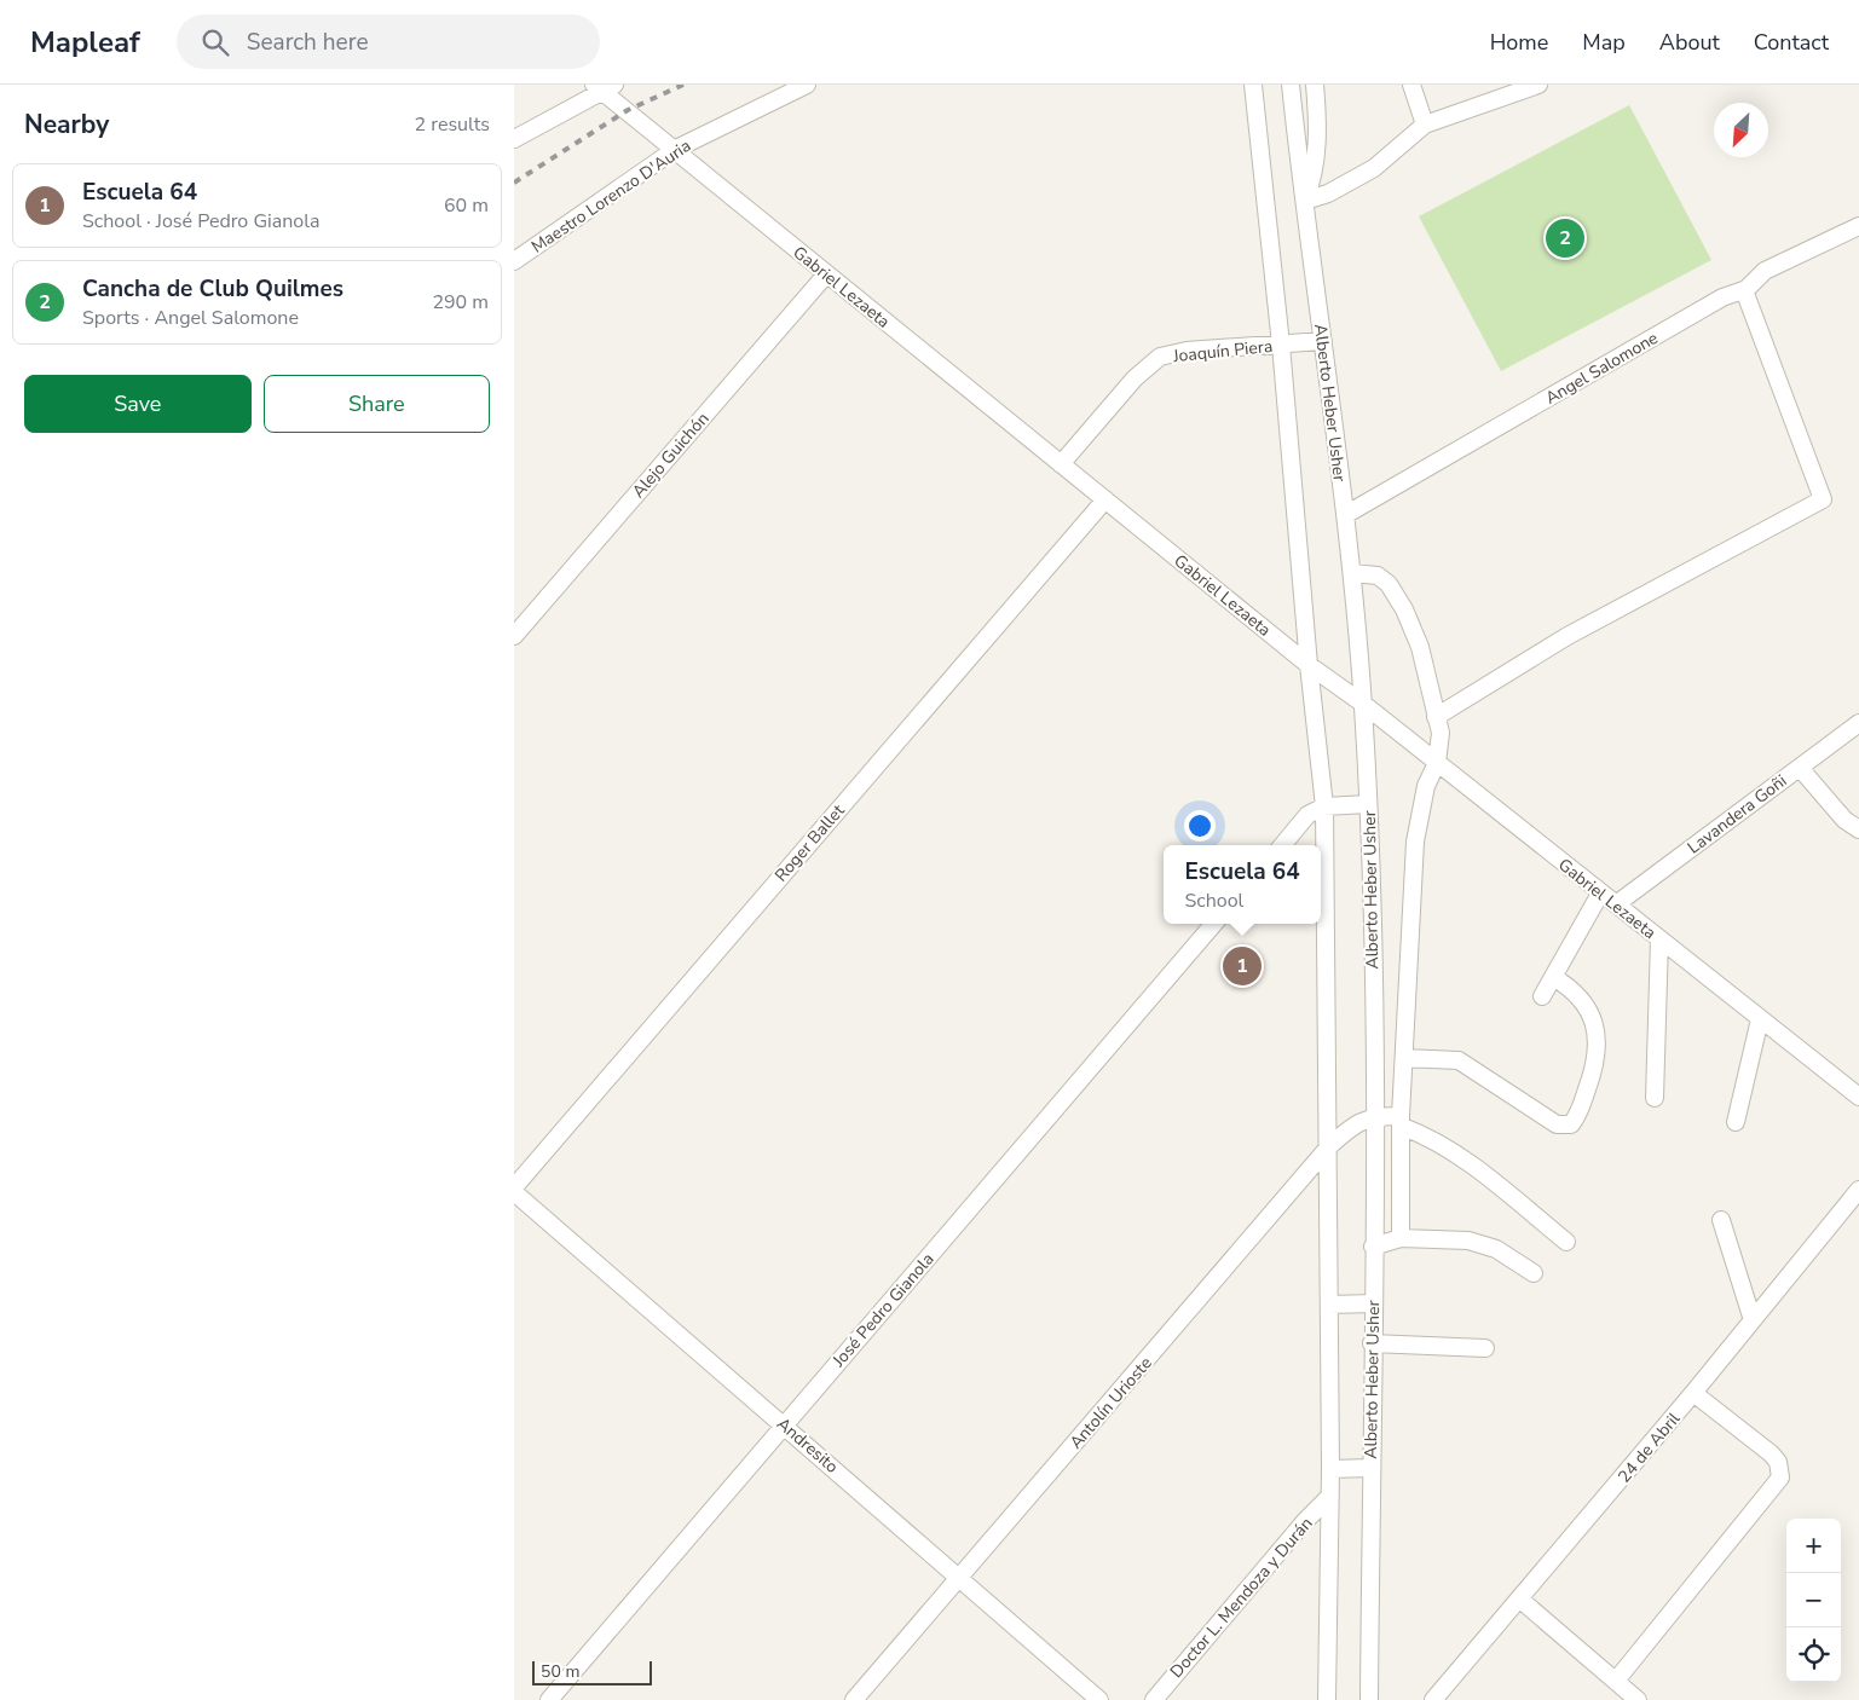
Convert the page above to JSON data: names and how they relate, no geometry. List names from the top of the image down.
{
  "streets": {
    "street": [
      "Maestro Lorenzo D'Auria",
      "Gabriel Lezaeta",
      "Joaquín Piera",
      "Angel Salomone",
      "Alberto Heber Usher",
      "Alejo Guichón",
      "Lavandera Goñi",
      "Roger Ballet",
      "José Pedro Gianola",
      "Antolín Urioste",
      "Andresito",
      "24 de Abril",
      "Doctor L. Mendoza y Durán"
    ]
  },
  "crossings": [
    ["Maestro Lorenzo D'Auria", "Gabriel Lezaeta"],
    ["Gabriel Lezaeta", "Joaquín Piera"],
    ["Gabriel Lezaeta", "Alberto Heber Usher"],
    ["Gabriel Lezaeta", "Alejo Guichón"],
    ["Gabriel Lezaeta", "Lavandera Goñi"],
    ["Gabriel Lezaeta", "Roger Ballet"],
    ["Joaquín Piera", "Alberto Heber Usher"],
    ["Angel Salomone", "Alberto Heber Usher"],
    ["Alberto Heber Usher", "Antolín Urioste"],
    ["José Pedro Gianola", "Andresito"],
    ["Antolín Urioste", "Andresito"]
  ],
  "scale_bar": "50 m",
  "north": "bottom left",
  "page": {
    "header": "Mapleaf",
    "search": "Search here",
    "nav": [
      "Home",
      "Map",
      "About",
      "Contact"
    ],
    "heading": ["Nearby", "2 results"],
    "list": [
      {
        "mark": "1",
        "name": "Escuela 64",
        "note": "School · José Pedro Gianola",
        "value": "60 m"
      },
      {
        "mark": "2",
        "name": "Cancha de Club Quilmes",
        "note": "Sports · Angel Salomone",
        "value": "290 m"
      }
    ],
    "pins": ["2", "1"],
    "buttons": ["Save", "Share"],
    "popup": ["Escuela 64", "School"],
    "map_buttons": ["+", "−"],
    "scale": "50 m"
  }
}
